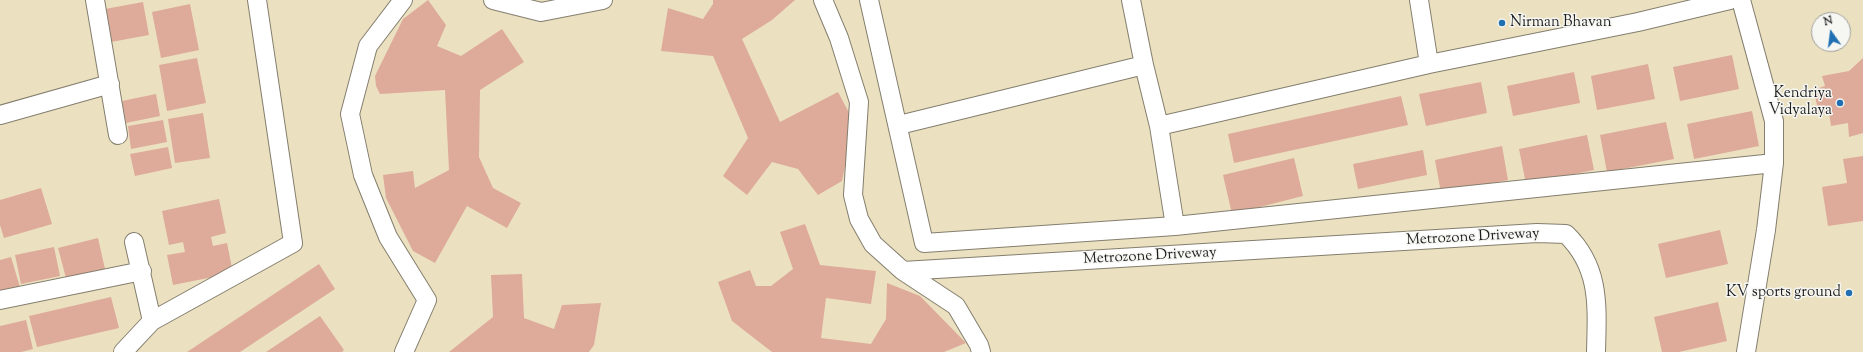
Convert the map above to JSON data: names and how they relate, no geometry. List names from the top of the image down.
{
  "streets": {
    "street": ["Metrozone Driveway"]
  },
  "places": ["Nirman Bhavan", "Kendriya Vidyalaya", "KV sports ground"],
  "north": "top"
}
